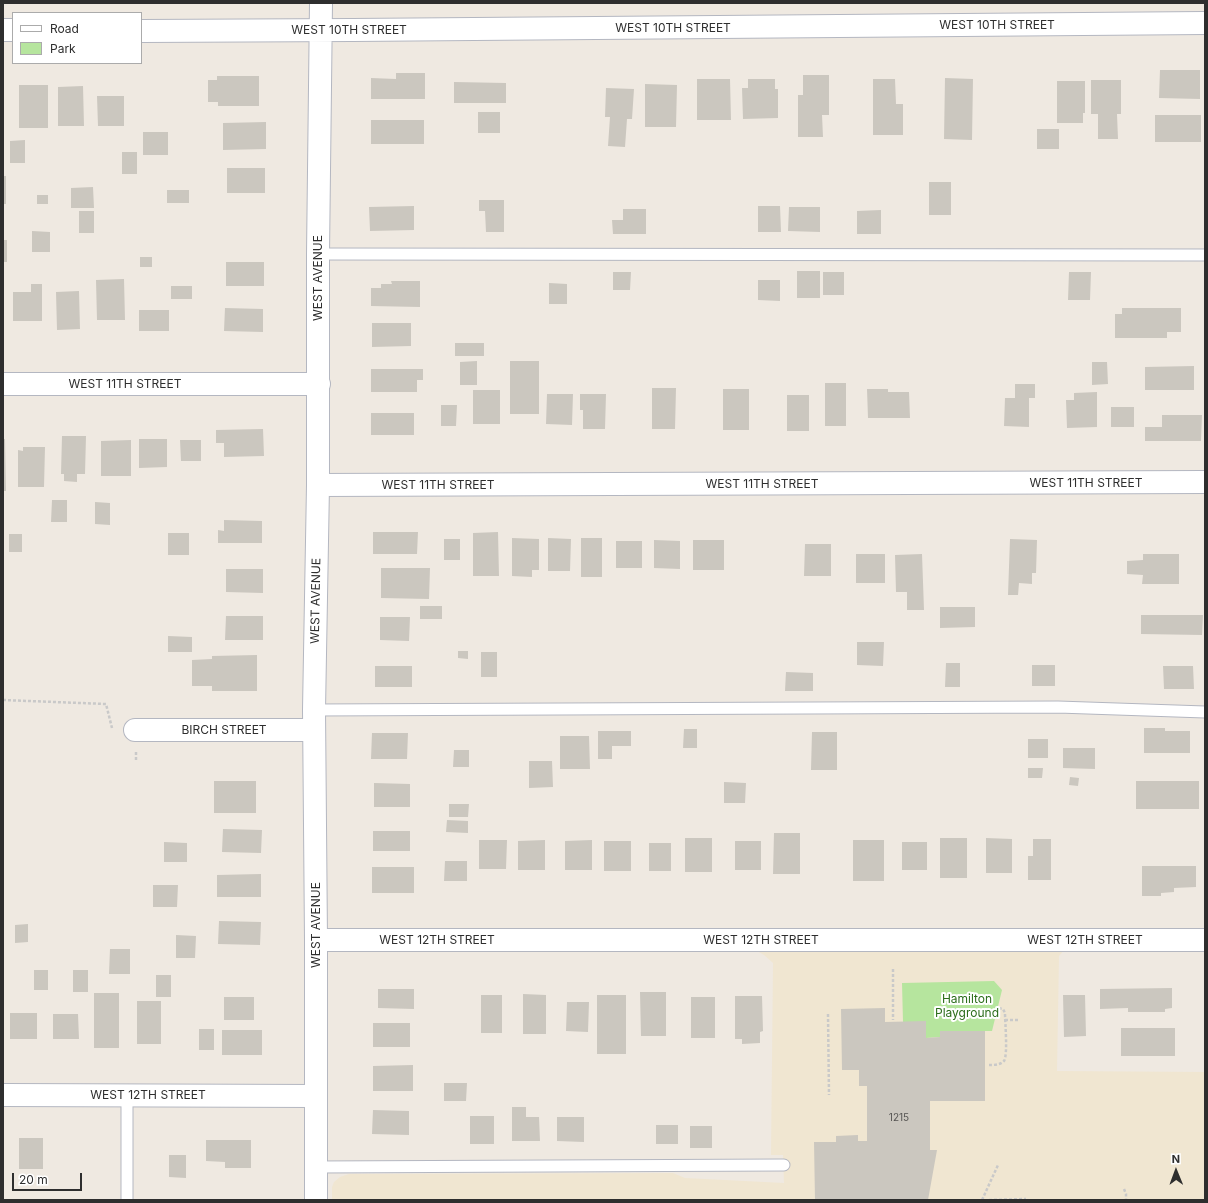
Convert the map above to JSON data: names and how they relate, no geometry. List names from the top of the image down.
{
  "streets": {
    "street": [
      "WEST 10TH STREET",
      "WEST AVENUE",
      "WEST 11TH STREET",
      "BIRCH STREET",
      "WEST 12TH STREET"
    ]
  },
  "crossings": [
    ["WEST 10TH STREET", "WEST AVENUE"],
    ["WEST AVENUE", "WEST 11TH STREET"],
    ["WEST AVENUE", "BIRCH STREET"],
    ["WEST AVENUE", "WEST 12TH STREET"]
  ],
  "parks": ["Hamilton Playground"],
  "house_numbers": ["1215"],
  "legend": ["Road", "Park"],
  "scale_bar": "20 m",
  "north": "top"
}
